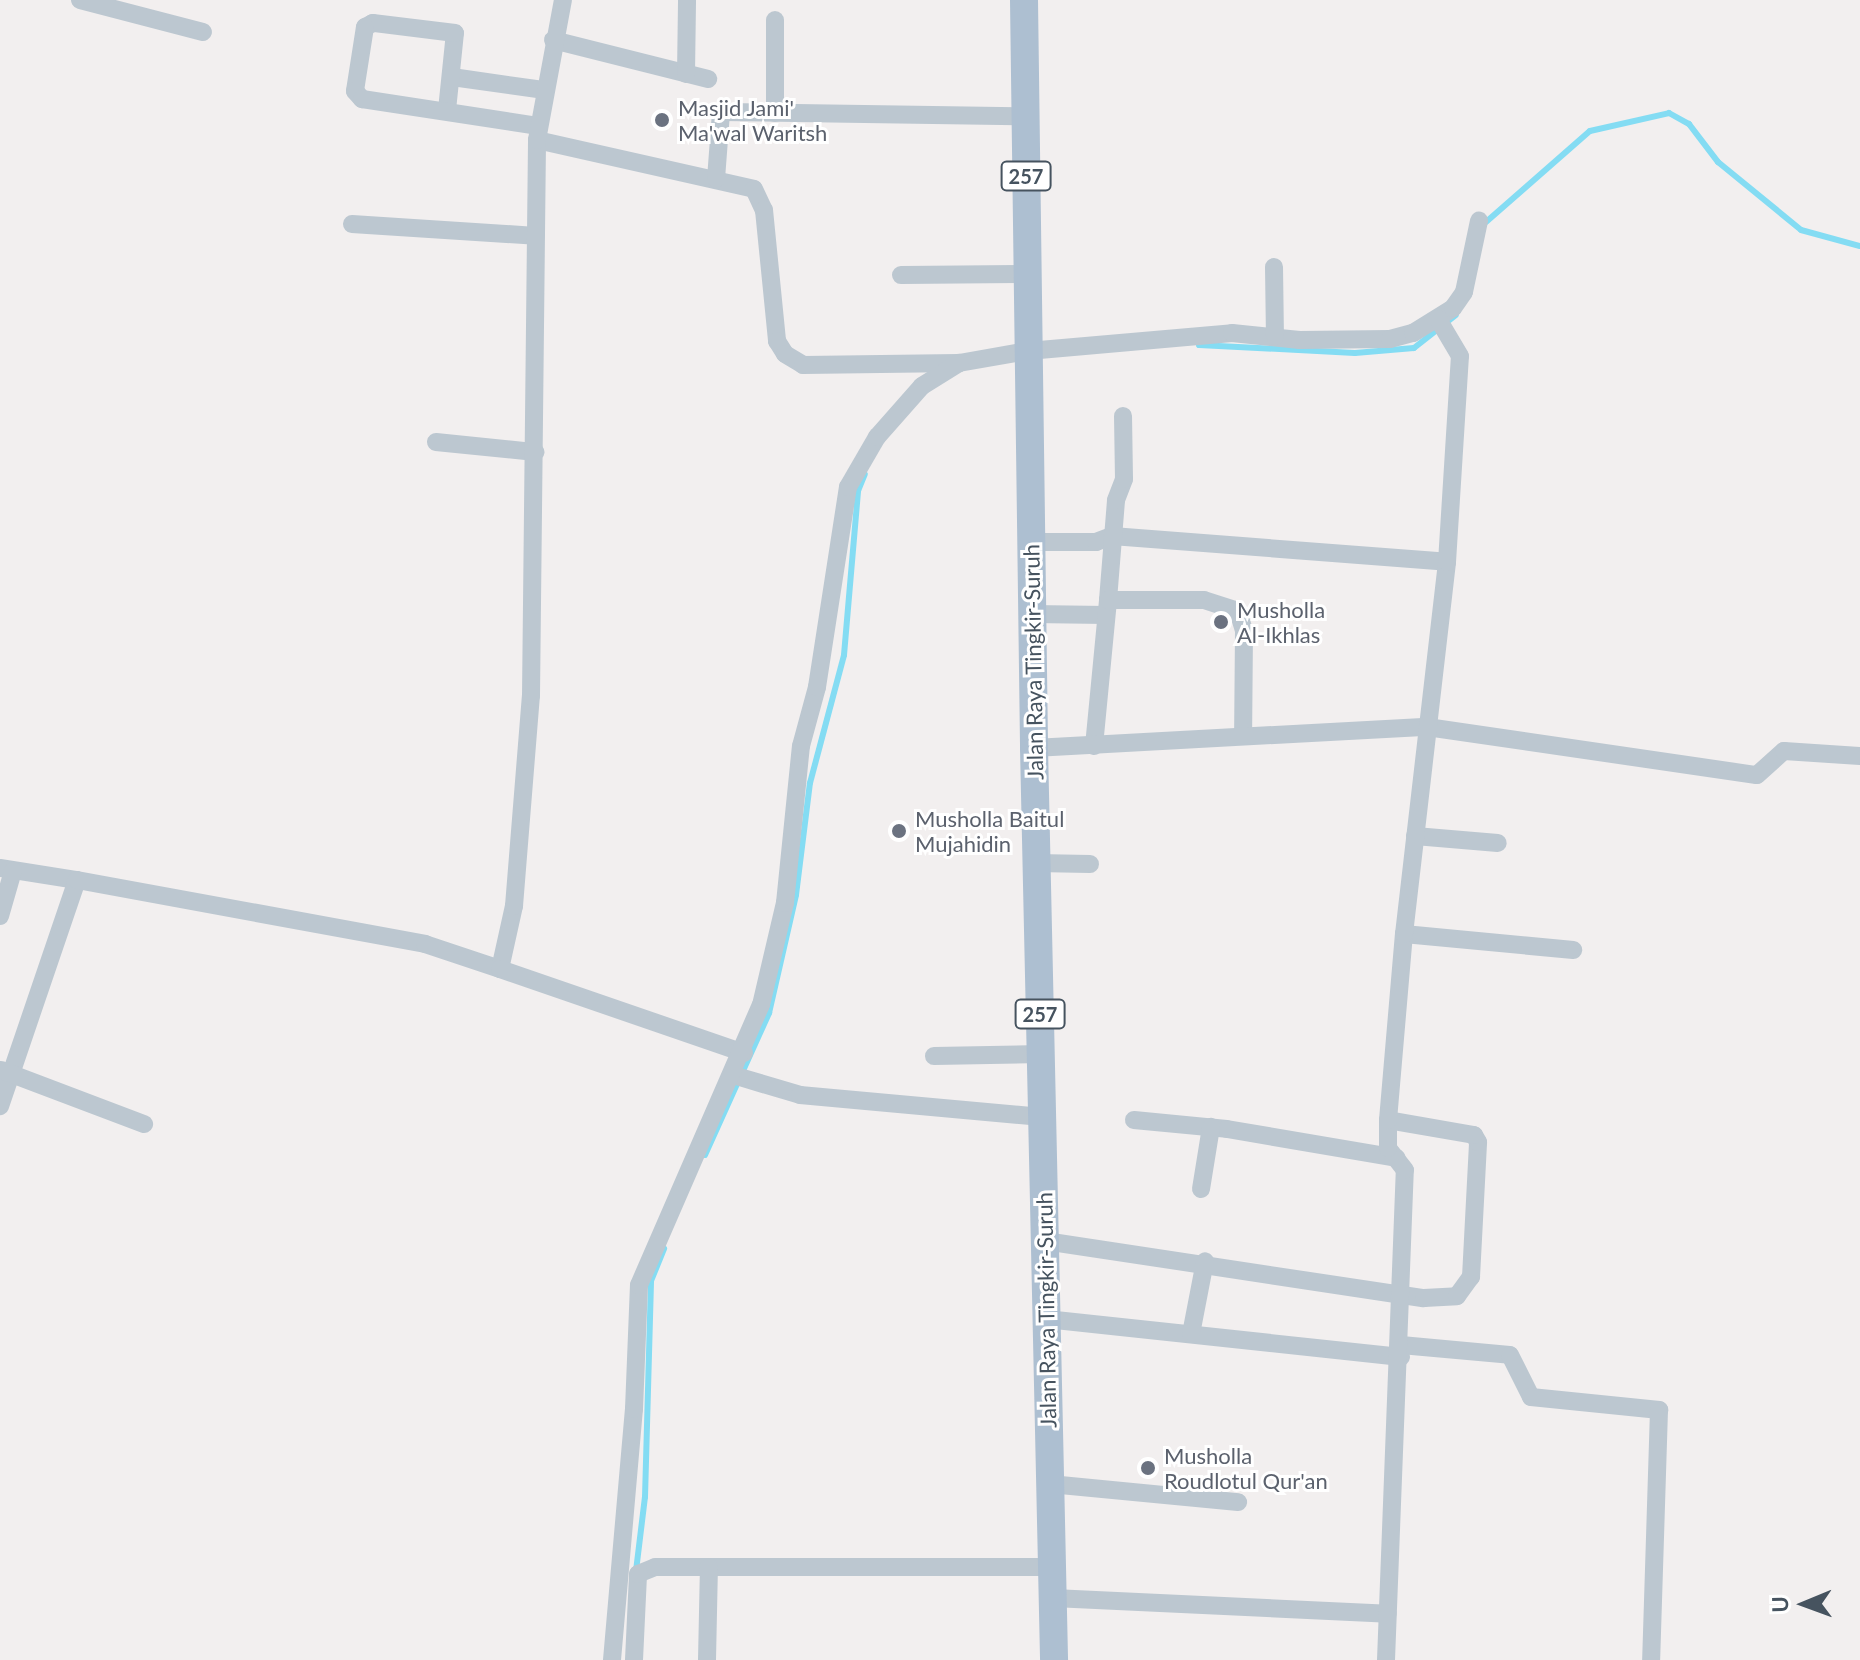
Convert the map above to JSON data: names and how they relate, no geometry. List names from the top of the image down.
{
  "streets": {
    "main road": ["257", "Jalan Raya Tingkir-Suruh"]
  },
  "places": [
    "Masjid Jami' Ma'wal Waritsh",
    "Musholla Al-Ikhlas",
    "Musholla Baitul Mujahidin",
    "Musholla Roudlotul Qur'an"
  ],
  "north": "left"
}
